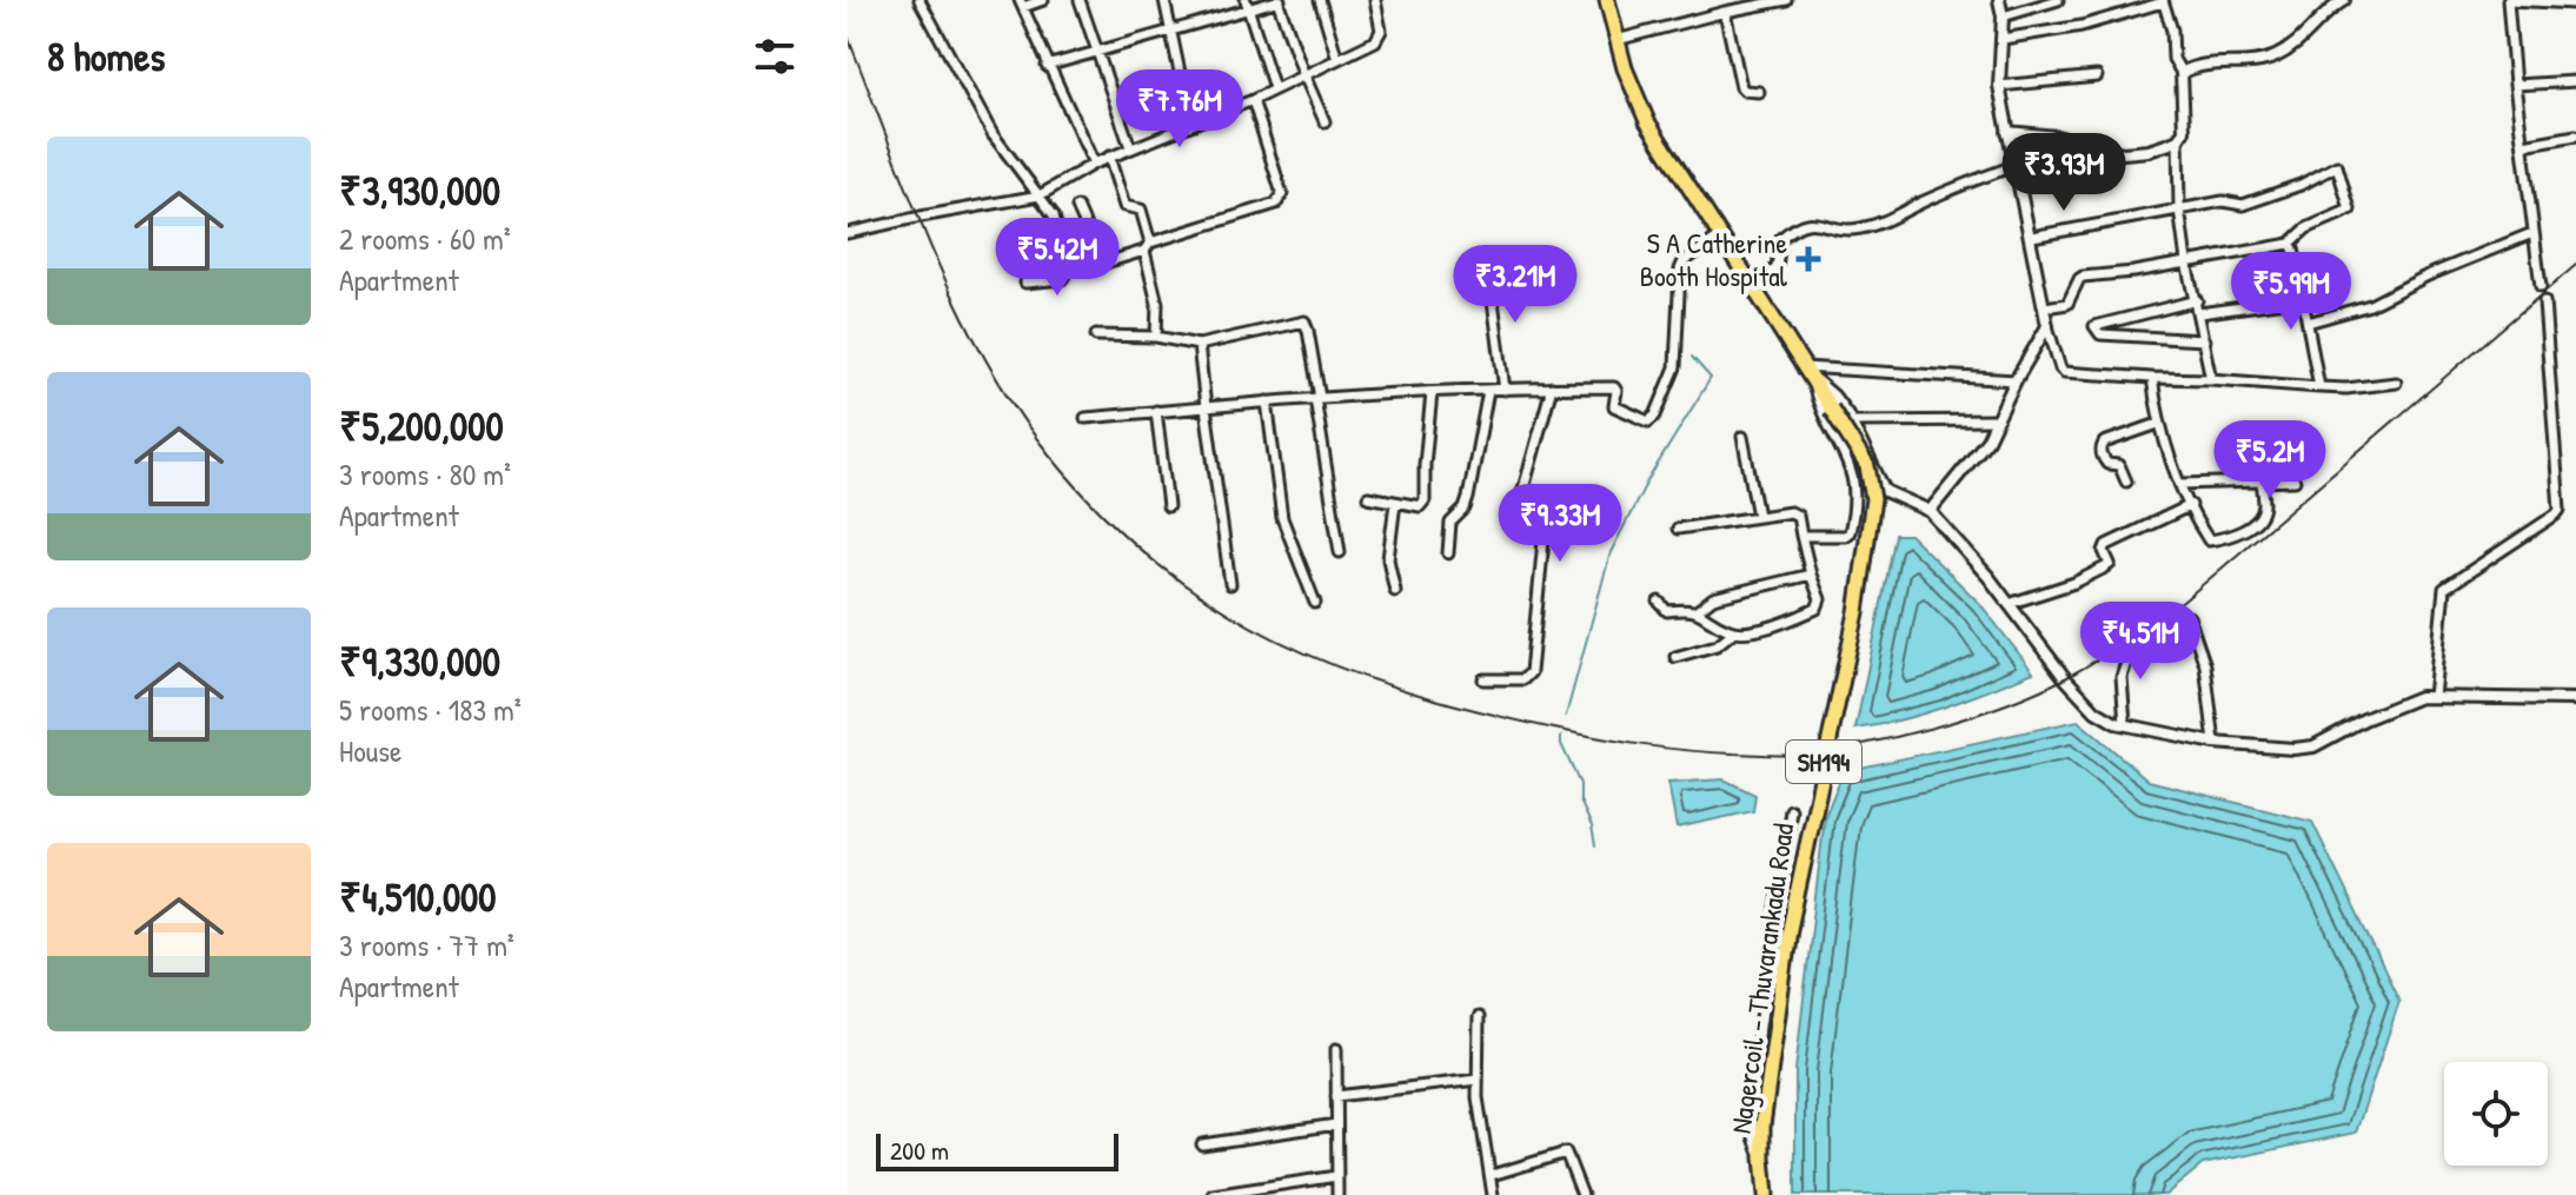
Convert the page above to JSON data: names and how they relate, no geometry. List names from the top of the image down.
{
  "streets": {
    "main road": ["SH194", "Nagercoil - Thuvarankadu Road"]
  },
  "places": {
    "health": ["S A Catherine Booth Hospital"]
  },
  "scale_bar": "200 m",
  "page": {
    "heading": "8 homes",
    "price": [
      "₹7.76M",
      "₹3.93M",
      "₹5.42M",
      "₹3.21M",
      "₹5.99M",
      "₹5.2M",
      "₹9.33M",
      "₹4.51M"
    ],
    "list": [
      {
        "name": "₹3,930,000",
        "note": "2 rooms · 60 m² · Apartment"
      },
      {
        "name": "₹5,200,000",
        "note": "3 rooms · 80 m² · Apartment"
      },
      {
        "name": "₹9,330,000",
        "note": "5 rooms · 183 m² · House"
      },
      {
        "name": "₹4,510,000",
        "note": "3 rooms · 77 m² · Apartment"
      }
    ],
    "scale": "200 m"
  }
}
